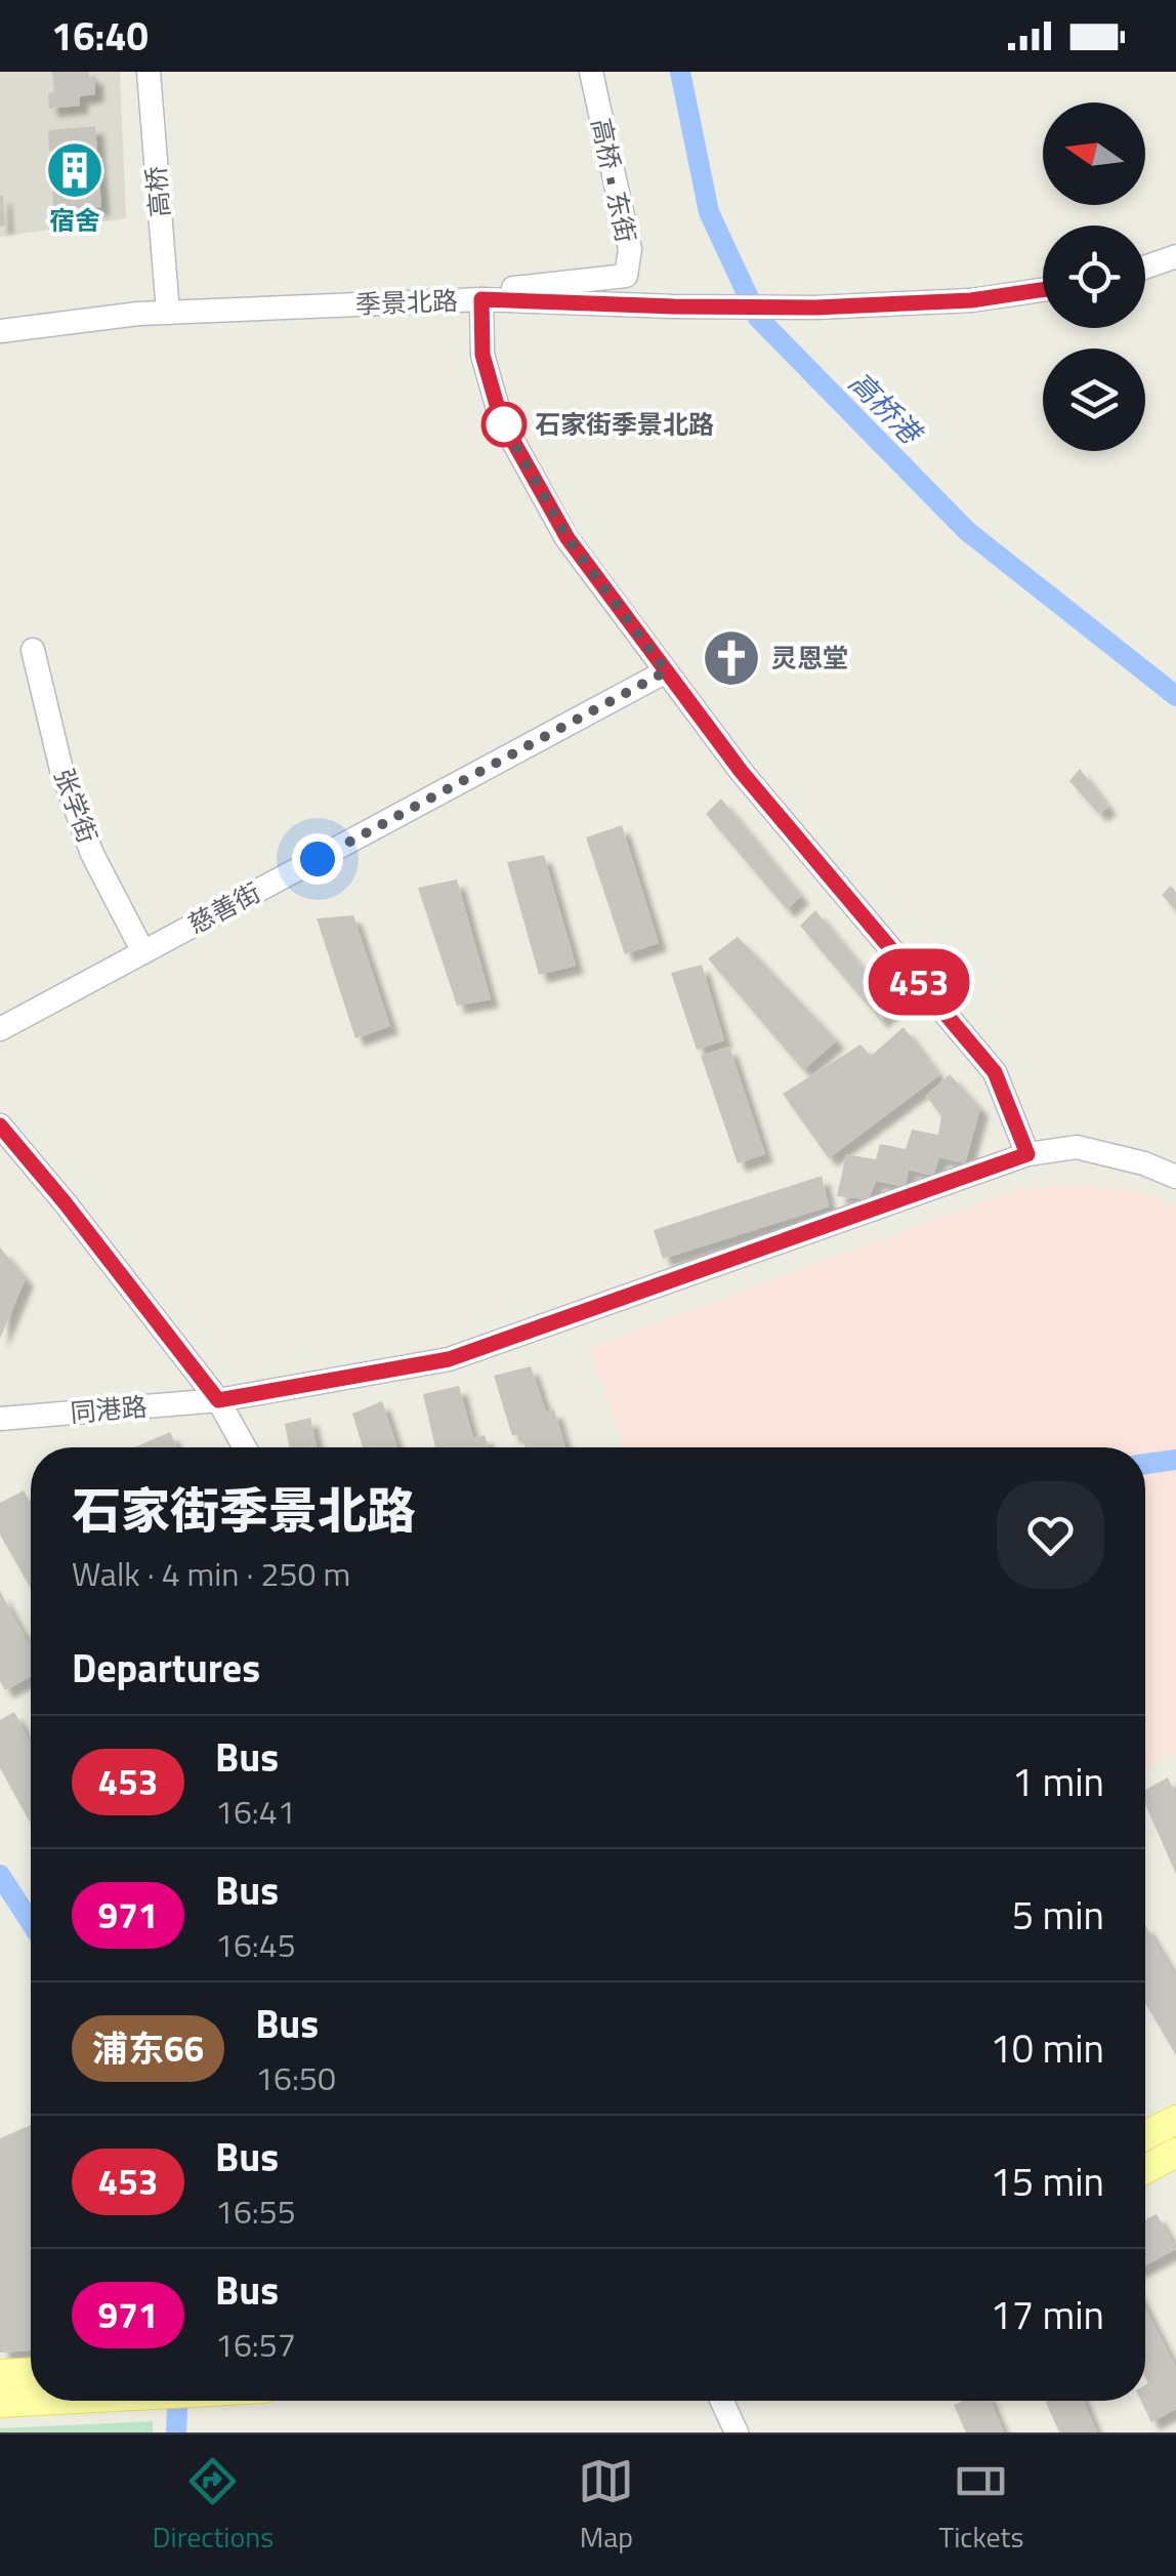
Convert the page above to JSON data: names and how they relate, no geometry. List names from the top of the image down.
{
  "streets": {
    "street": [
      "高桥 • 东街",
      "高桥",
      "季景北路",
      "张学街",
      "慈善街",
      "同港路"
    ]
  },
  "crossings": [
    ["高桥 • 东街", "季景北路"],
    ["高桥", "季景北路"],
    ["张学街", "慈善街"]
  ],
  "water": ["高桥港"],
  "places": {
    "building": ["宿舍"],
    "other": ["石家街季景北路"],
    "church": ["灵恩堂"]
  },
  "lines": ["bus line 453"],
  "north": "left",
  "page": {
    "status": "16:40",
    "on_map": "453",
    "heading": [
      ["石家街季景北路", "Walk · 4 min · 250 m"],
      "Departures"
    ],
    "list": [
      {
        "mark": "453",
        "name": "Bus",
        "note": "16:41",
        "value": "1 min"
      },
      {
        "mark": "971",
        "name": "Bus",
        "note": "16:45",
        "value": "5 min"
      },
      {
        "mark": "浦东66",
        "name": "Bus",
        "note": "16:50",
        "value": "10 min"
      },
      {
        "mark": "453",
        "name": "Bus",
        "note": "16:55",
        "value": "15 min"
      },
      {
        "mark": "971",
        "name": "Bus",
        "note": "16:57",
        "value": "17 min"
      }
    ],
    "tabs": ["Directions", "Map", "Tickets"]
  }
}
